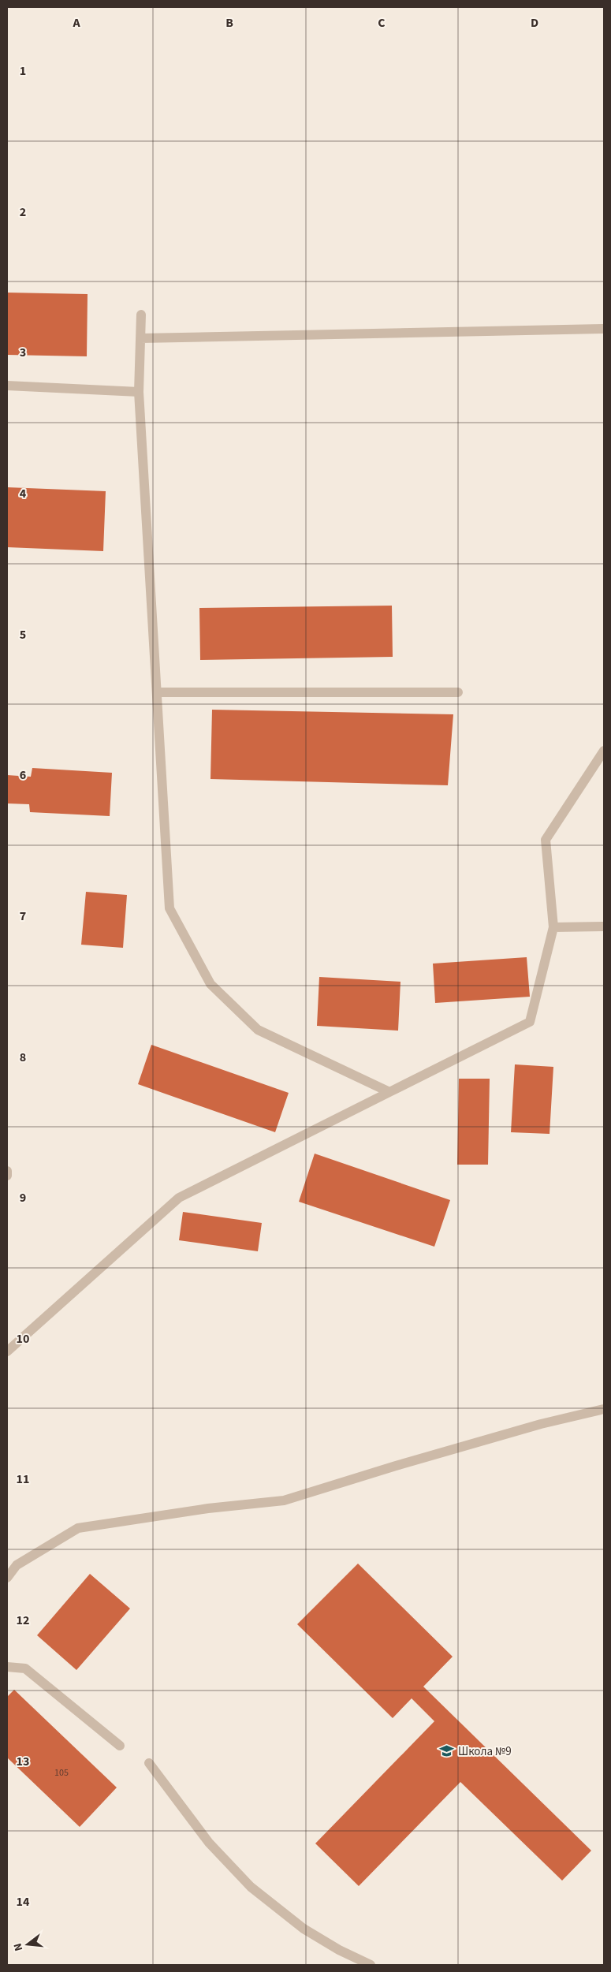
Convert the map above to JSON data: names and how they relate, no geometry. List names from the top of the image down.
{
  "places": {
    "school or university": ["Школа №9"]
  },
  "house_numbers": ["105"],
  "north": "left",
  "grid": {
    "columns": [
      "A",
      "B",
      "C",
      "D"
    ],
    "rows": [
      "1",
      "2",
      "3",
      "4",
      "5",
      "6",
      "7",
      "8",
      "9",
      "10",
      "11",
      "12",
      "13",
      "14"
    ]
  }
}
